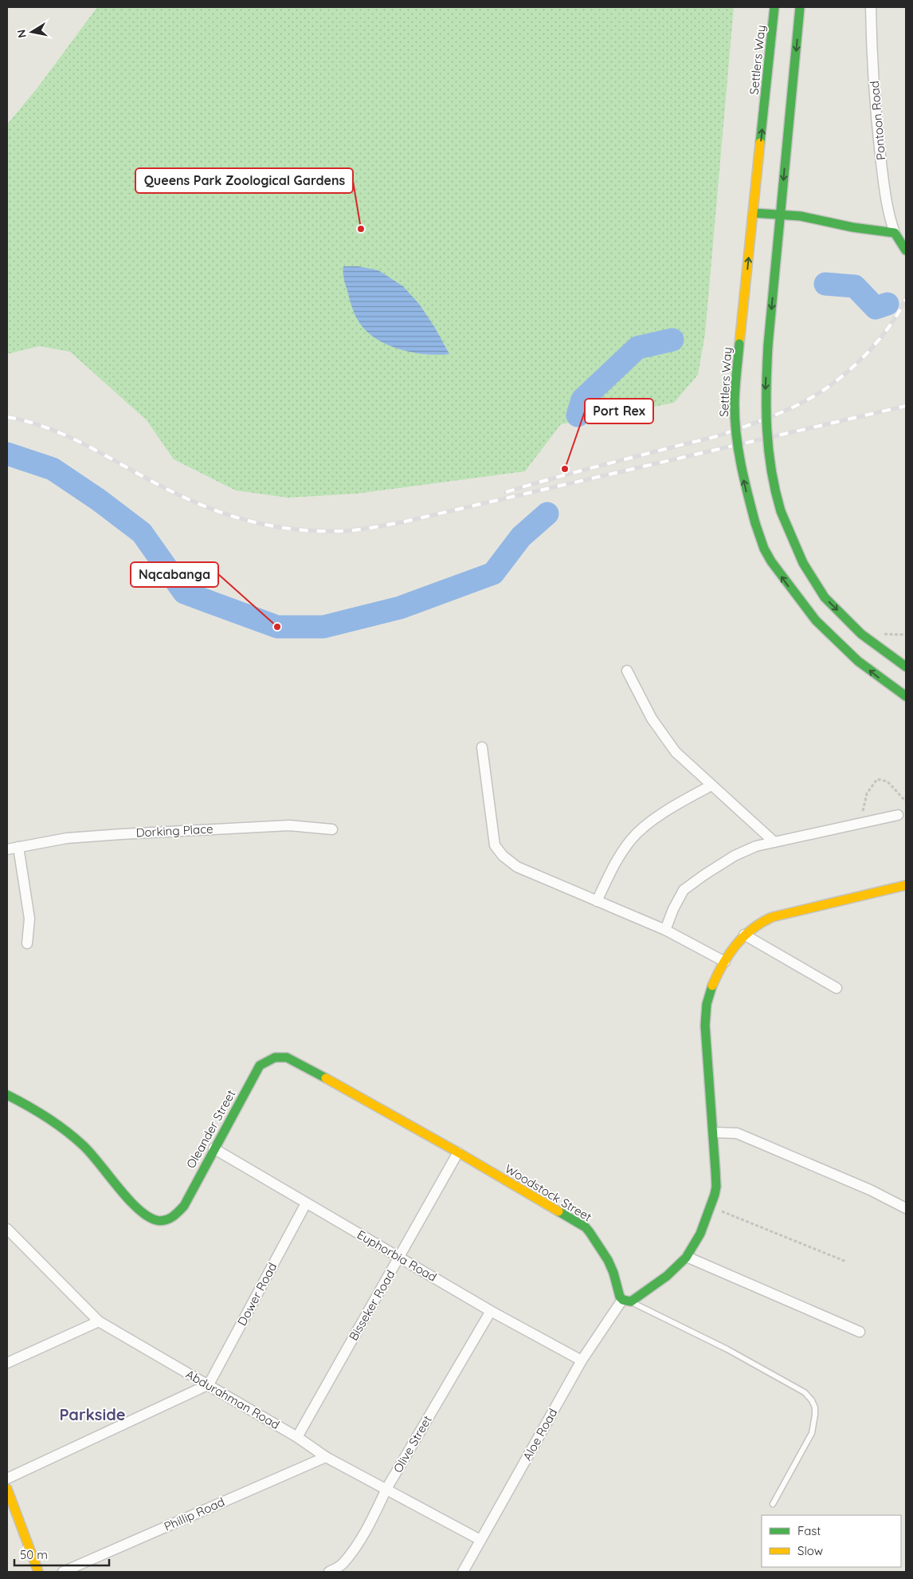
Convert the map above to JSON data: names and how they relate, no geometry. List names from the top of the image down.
{
  "streets": {
    "street": [
      "Settlers Way",
      "Pontoon Road",
      "Dorking Place",
      "Oleander Street",
      "Woodstock Street",
      "Euphorbia Road",
      "Dower Road",
      "Bisseker Road",
      "Abdurahman Road",
      "Aloe Road",
      "Olive Street",
      "Phillip Road"
    ]
  },
  "crossings": [
    ["Oleander Street", "Woodstock Street"],
    ["Oleander Street", "Euphorbia Road"],
    ["Woodstock Street", "Bisseker Road"],
    ["Woodstock Street", "Aloe Road"],
    ["Euphorbia Road", "Dower Road"],
    ["Euphorbia Road", "Bisseker Road"],
    ["Euphorbia Road", "Aloe Road"],
    ["Euphorbia Road", "Olive Street"],
    ["Dower Road", "Abdurahman Road"],
    ["Bisseker Road", "Abdurahman Road"],
    ["Abdurahman Road", "Aloe Road"],
    ["Abdurahman Road", "Olive Street"],
    ["Abdurahman Road", "Phillip Road"]
  ],
  "districts": ["Parkside"],
  "places": ["Queens Park Zoological Gardens", "Port Rex", "Nqcabanga"],
  "legend": ["Fast", "Slow"],
  "scale_bar": "50 m",
  "north": "left"
}
